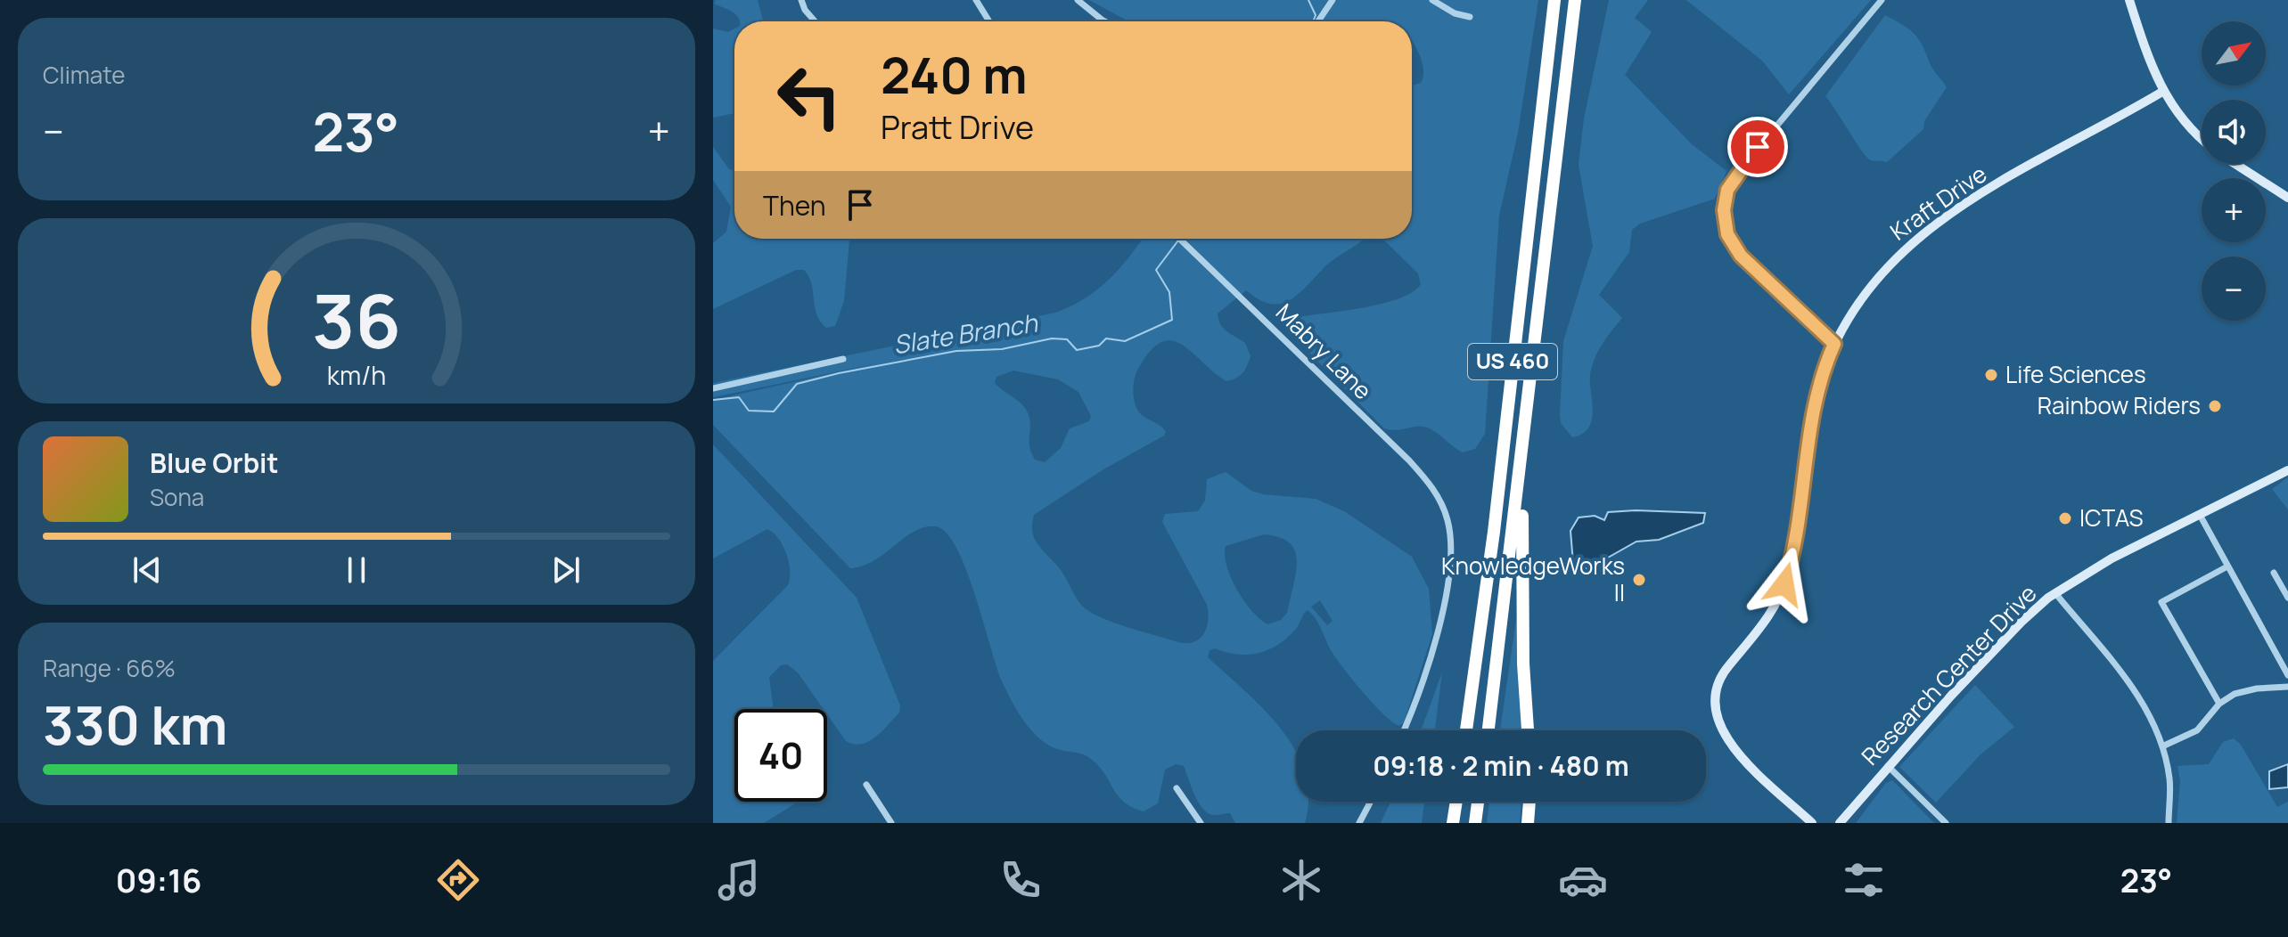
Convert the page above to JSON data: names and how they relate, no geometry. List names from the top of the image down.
{
  "streets": {
    "highway": ["US 460"],
    "street": ["Kraft Drive", "Mabry Lane", "Research Center Drive"]
  },
  "water": ["Slate Branch"],
  "places": [
    "Life Sciences",
    "Rainbow Riders",
    "ICTAS",
    "KnowledgeWorks II"
  ],
  "north": "top right",
  "page": {
    "tile": [
      "Climate",
      ["Range · 66%", "330 km"]
    ],
    "map_buttons": ["+", "−"],
    "turn": ["240 m", "Pratt Drive"],
    "heat": ["−", "23°", "+"],
    "then": "Then",
    "song": ["Blue Orbit", "Sona"],
    "limit": "40",
    "trip": "09:18 · 2 min · 480 m",
    "tabs": ["09:16", "23°"],
    "gauge": ["36", "km/h"]
  }
}
